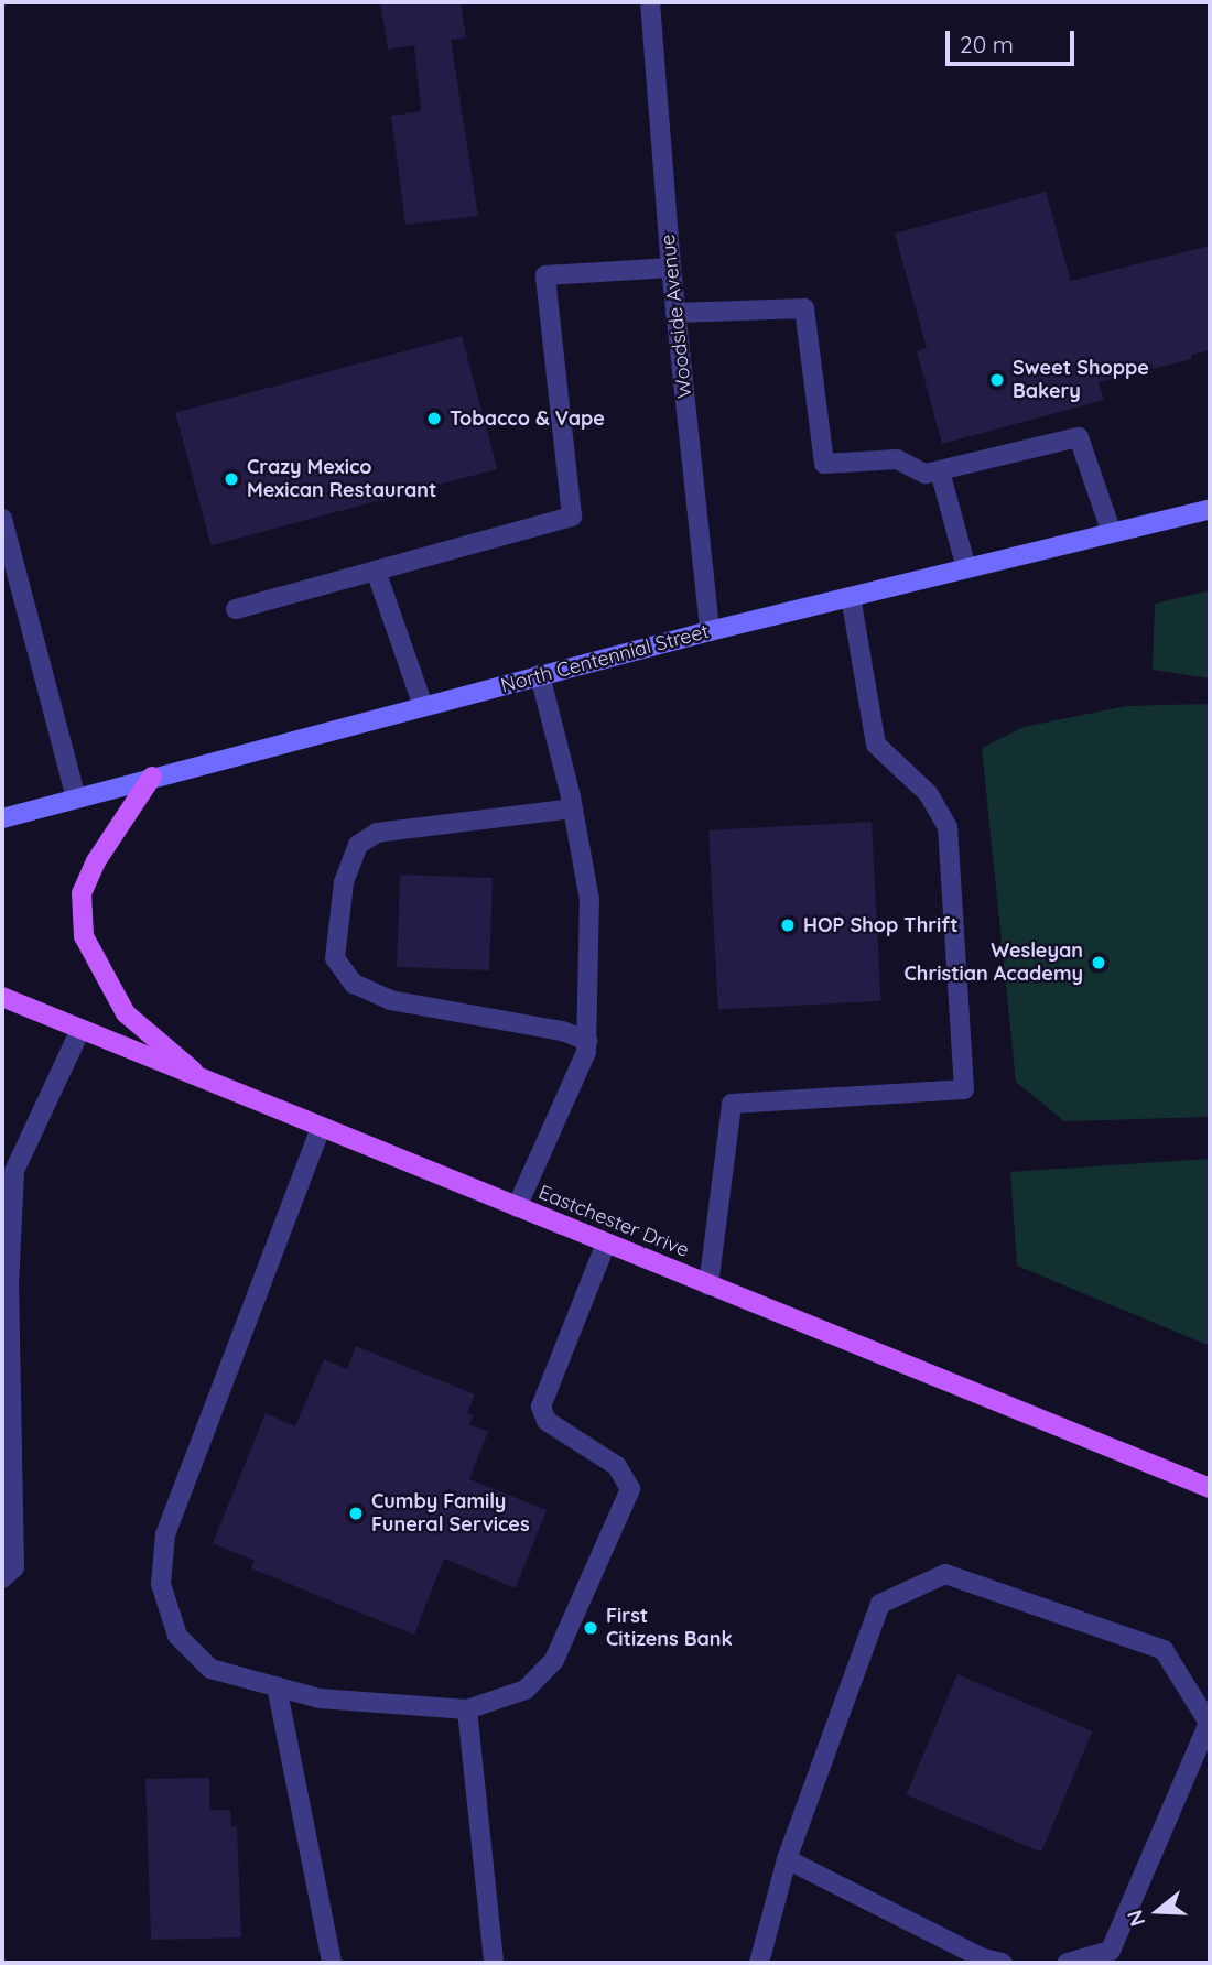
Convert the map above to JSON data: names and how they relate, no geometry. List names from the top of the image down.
{
  "streets": {
    "main road": ["North Centennial Street", "Eastchester Drive"],
    "street": ["Woodside Avenue"]
  },
  "crossings": [
    ["Woodside Avenue", "North Centennial Street"]
  ],
  "places": [
    "Sweet Shoppe Bakery",
    "Tobacco & Vape",
    "Crazy Mexico Mexican Restaurant",
    "HOP Shop Thrift",
    "Wesleyan Christian Academy",
    "Cumby Family Funeral Services",
    "First Citizens Bank"
  ],
  "scale_bar": "20 m",
  "north": "left"
}
